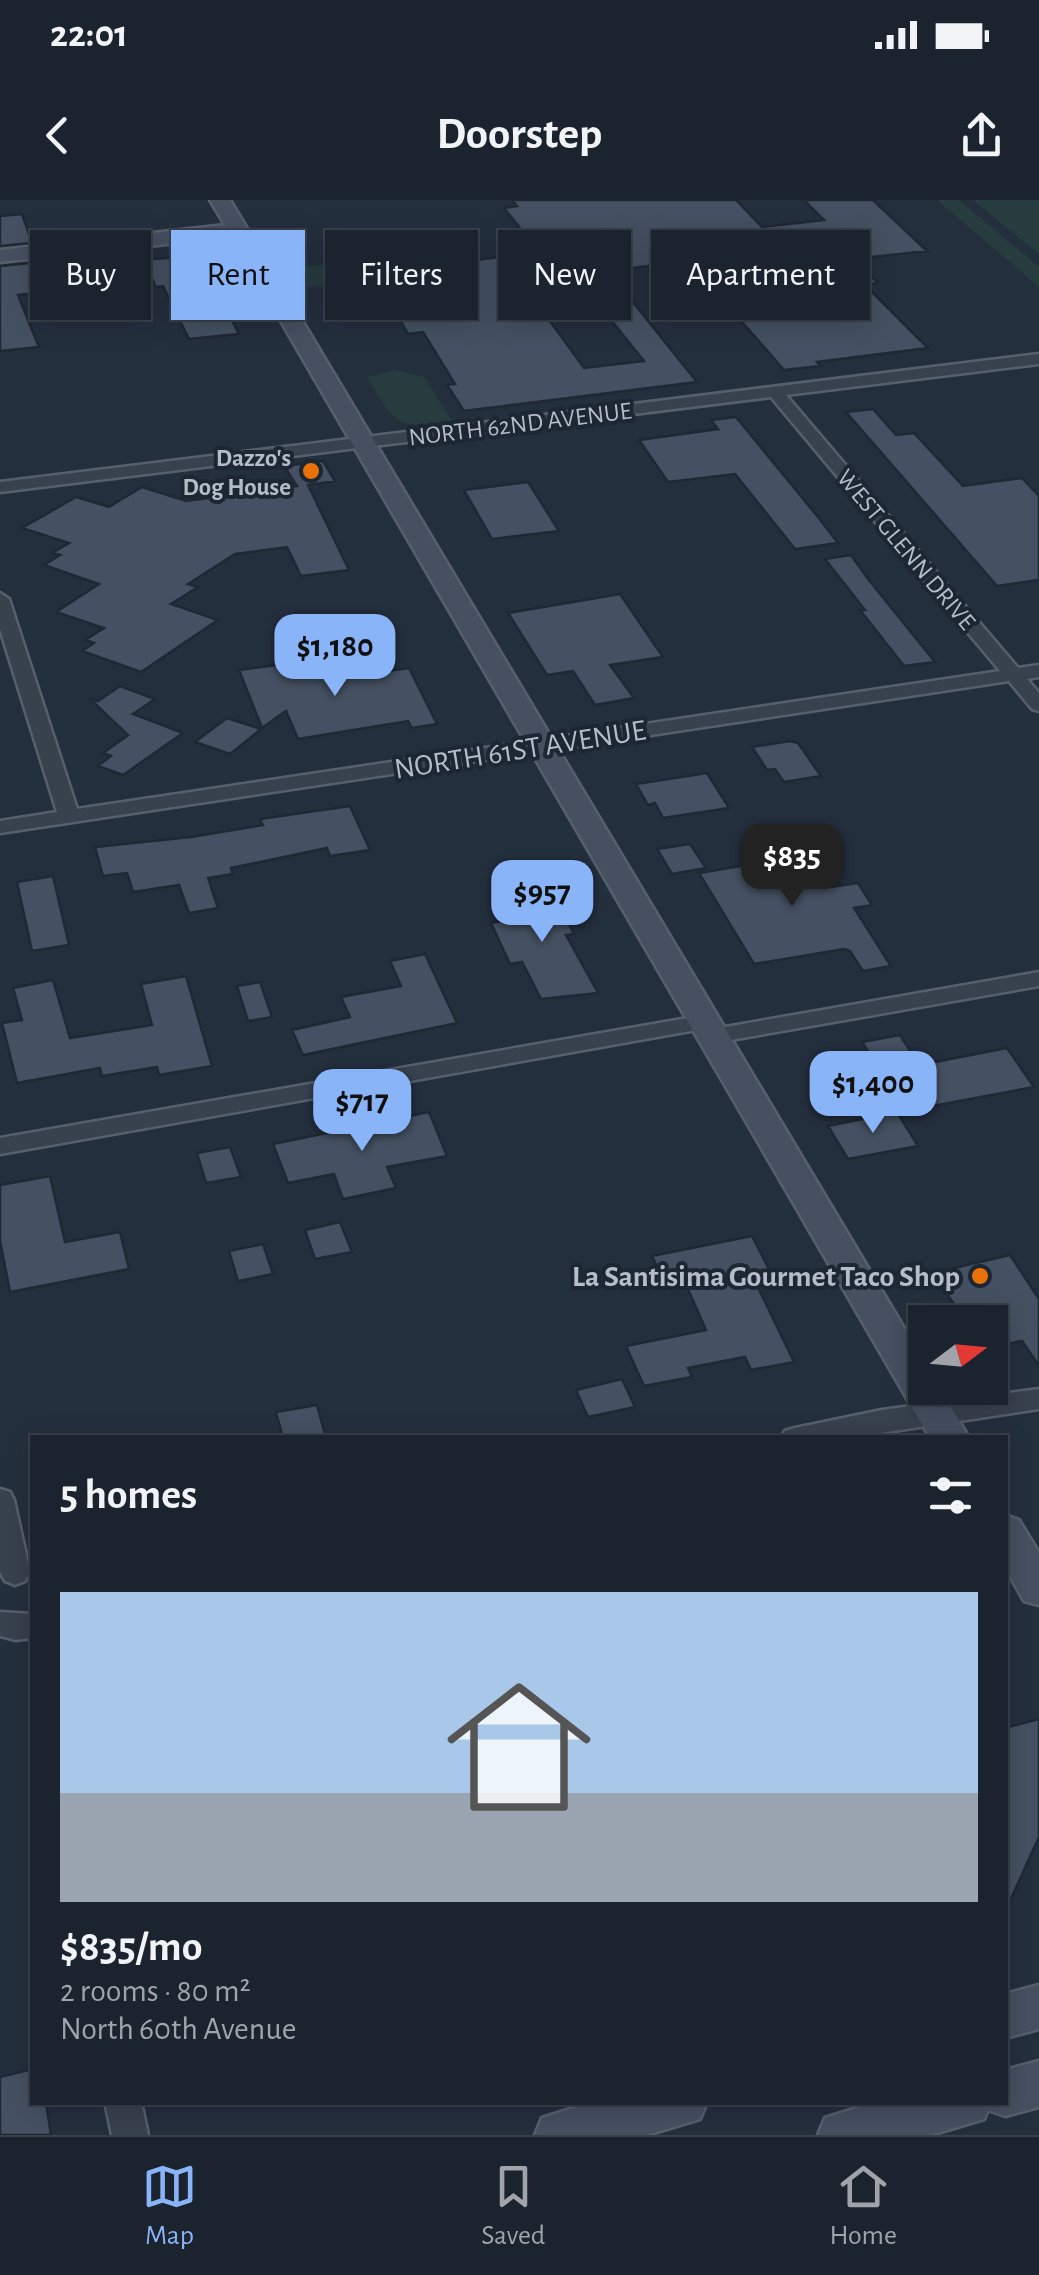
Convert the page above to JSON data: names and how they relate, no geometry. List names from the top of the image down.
{
  "streets": {
    "street": ["NORTH 62ND AVENUE", "WEST GLENN DRIVE", "NORTH 61ST AVENUE"]
  },
  "crossings": [
    ["NORTH 62ND AVENUE", "WEST GLENN DRIVE"],
    ["WEST GLENN DRIVE", "NORTH 61ST AVENUE"]
  ],
  "places": ["Dazzo's Dog House", "La Santisima Gourmet Taco Shop"],
  "north": "right",
  "page": {
    "status": "22:01",
    "header": "Doorstep",
    "chip": [
      "Buy",
      "Rent",
      "Filters",
      "New",
      "Apartment"
    ],
    "price": [
      "$1,180",
      "$835",
      "$957",
      "$1,400",
      "$717"
    ],
    "heading": "5 homes",
    "list": [
      {
        "name": "$835/mo",
        "note": "2 rooms · 80 m² · North 60th Avenue"
      }
    ],
    "tabs": ["Map", "Saved", "Home"]
  }
}
